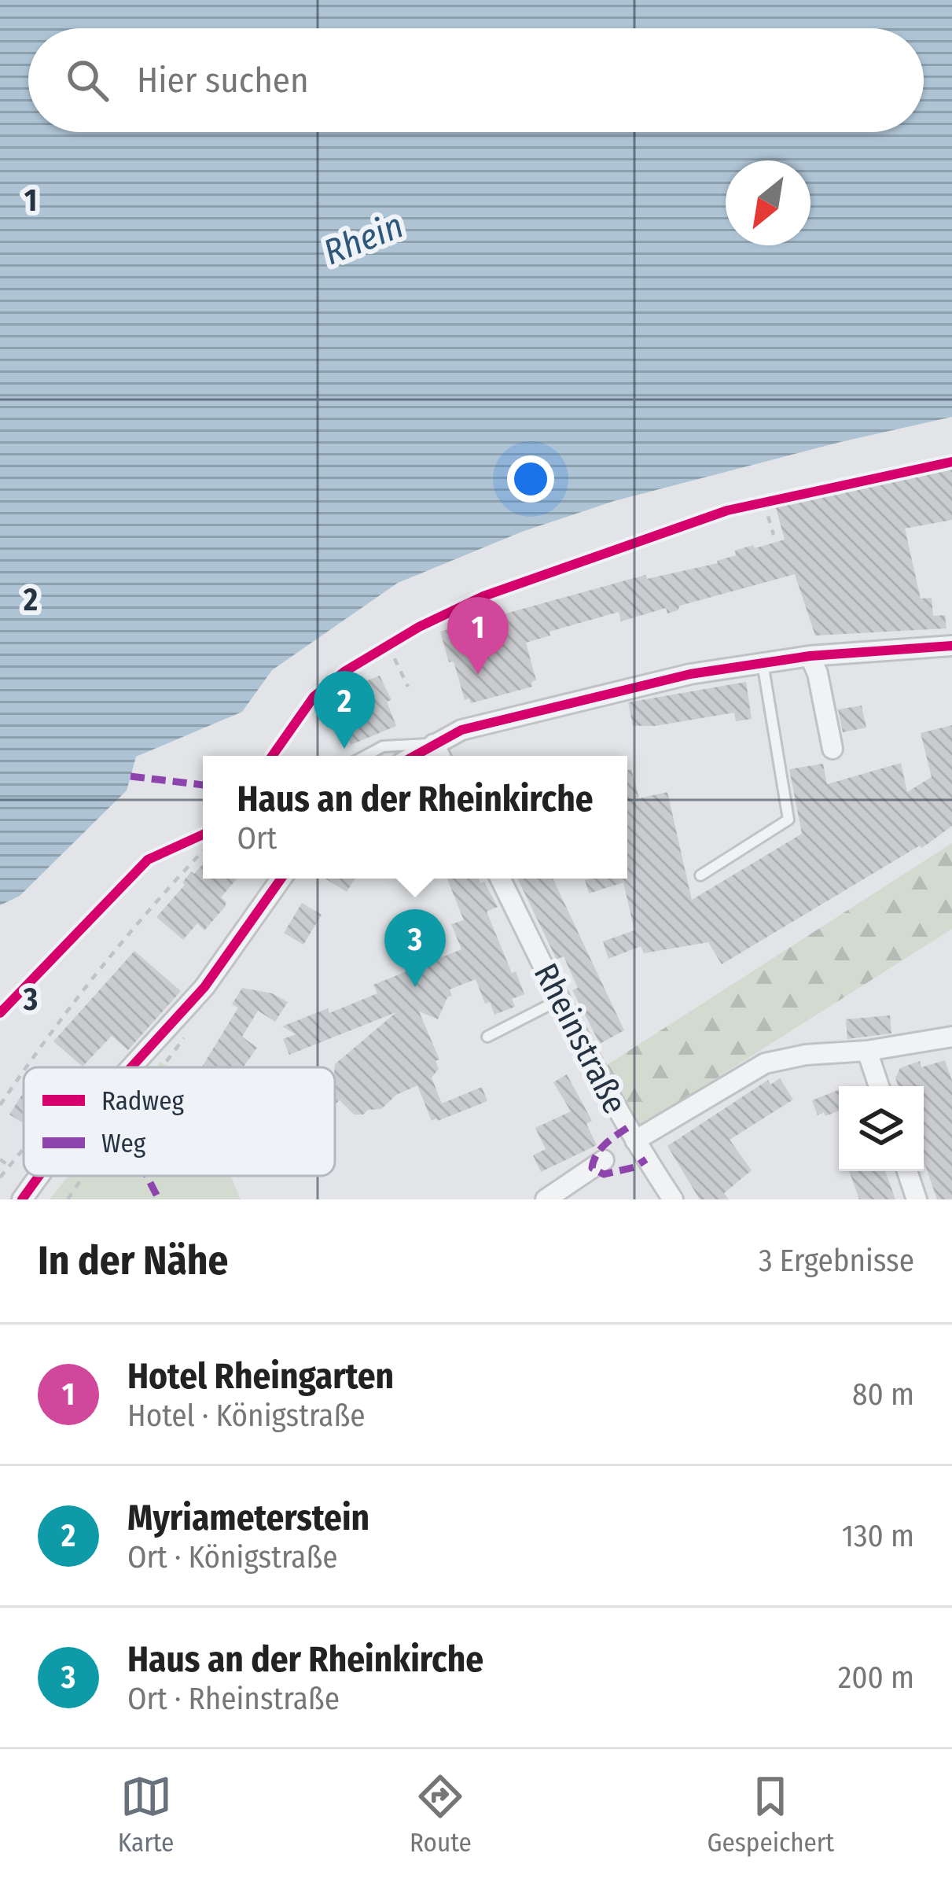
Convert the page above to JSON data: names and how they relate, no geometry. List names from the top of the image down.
{
  "streets": {
    "street": ["Rheinstraße"]
  },
  "water": ["Rhein"],
  "legend": ["Radweg", "Weg"],
  "north": "bottom left",
  "page": {
    "search": "Hier suchen",
    "pins": ["1", "2", "3"],
    "popup": ["Haus an der Rheinkirche", "Ort"],
    "heading": ["In der Nähe", "3 Ergebnisse"],
    "list": [
      {
        "mark": "1",
        "name": "Hotel Rheingarten",
        "note": "Hotel · Königstraße",
        "value": "80 m"
      },
      {
        "mark": "2",
        "name": "Myriameterstein",
        "note": "Ort · Königstraße",
        "value": "130 m"
      },
      {
        "mark": "3",
        "name": "Haus an der Rheinkirche",
        "note": "Ort · Rheinstraße",
        "value": "200 m"
      }
    ],
    "nav": ["Karte", "Route", "Gespeichert"]
  },
  "grid": {
    "rows": ["1", "2", "3"]
  }
}
